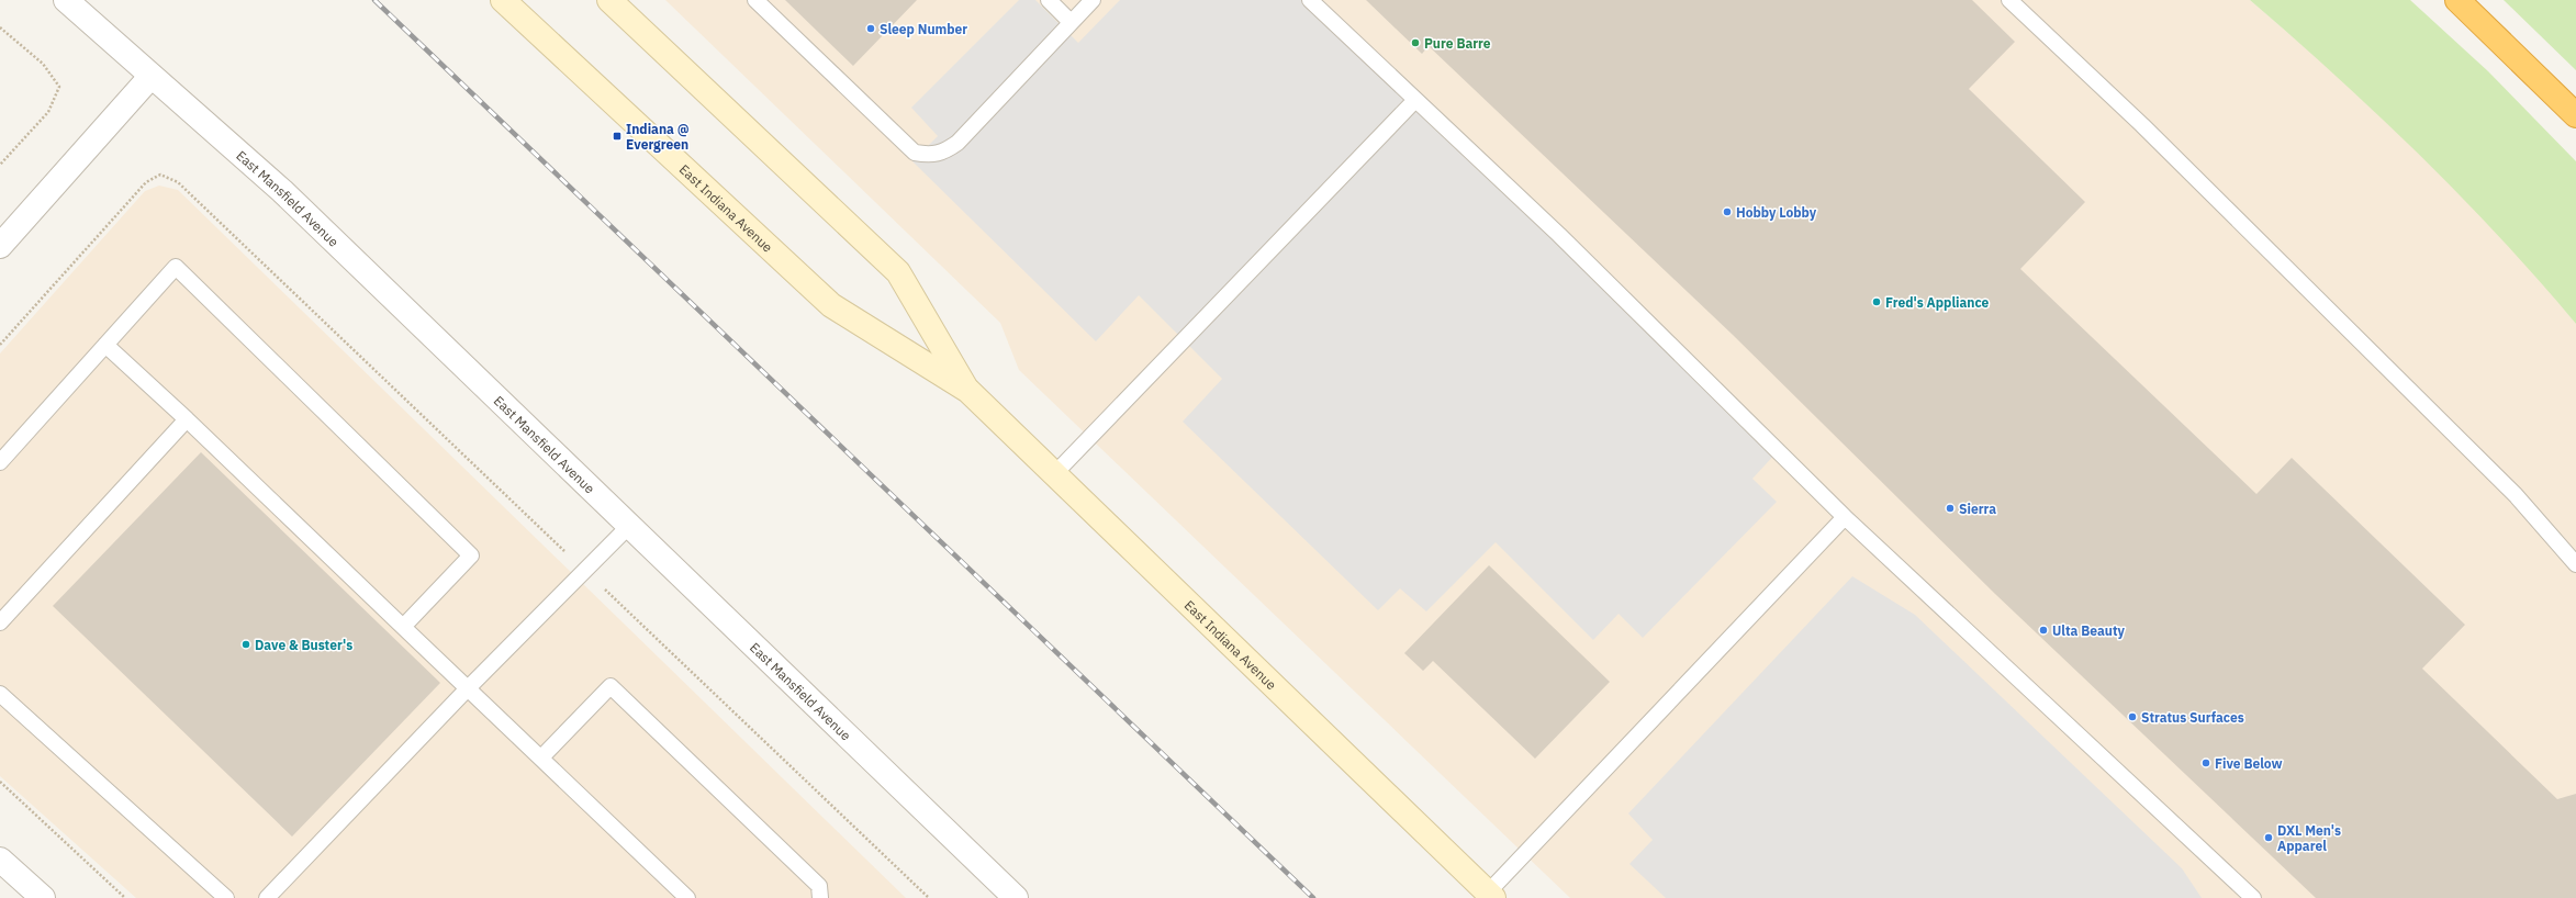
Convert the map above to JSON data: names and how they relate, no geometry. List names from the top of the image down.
{
  "streets": {
    "main road": ["East Indiana Avenue"],
    "street": ["East Mansfield Avenue"]
  },
  "places": {
    "other": [
      "Sleep Number",
      "Pure Barre",
      "Hobby Lobby",
      "Fred's Appliance",
      "Sierra",
      "Ulta Beauty",
      "Dave & Buster's",
      "Stratus Surfaces",
      "Five Below",
      "DXL Men's Apparel"
    ],
    "transit": ["Indiana @ Evergreen"]
  }
}
